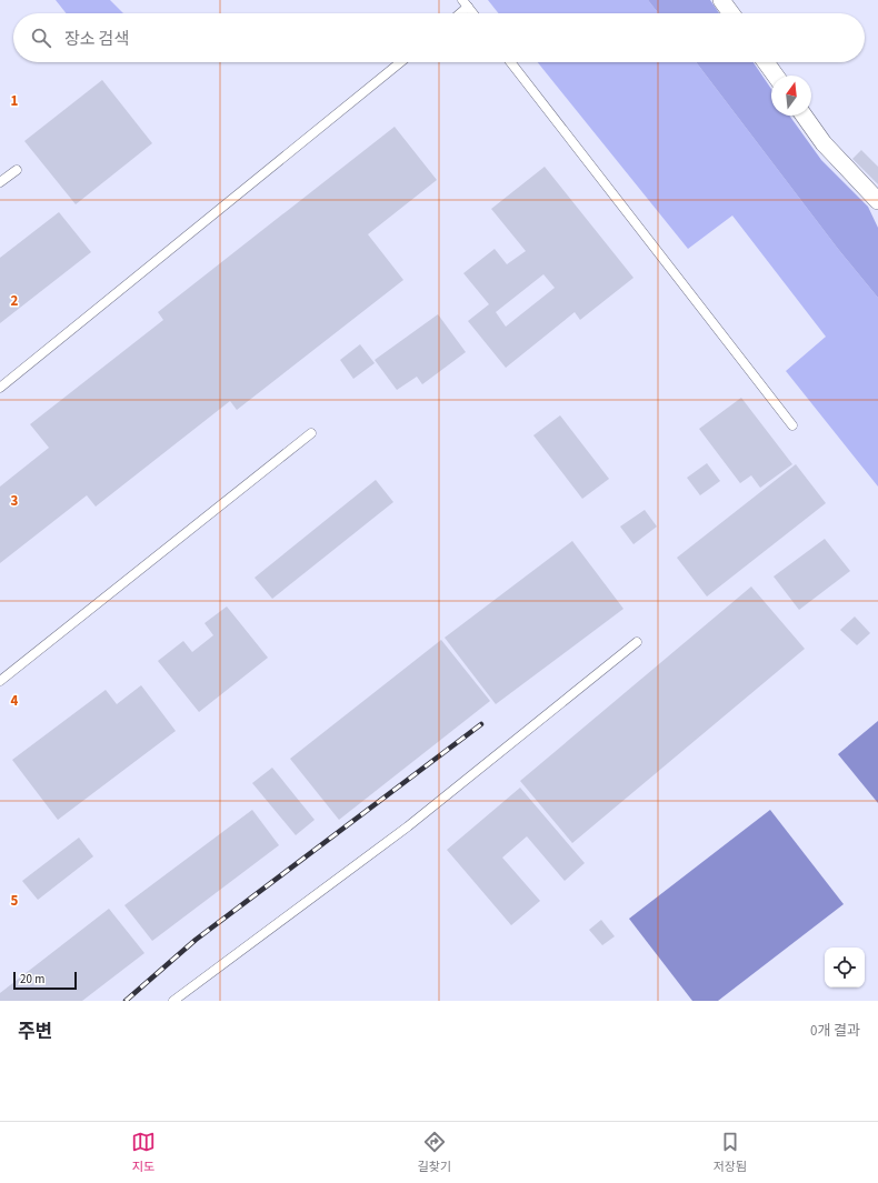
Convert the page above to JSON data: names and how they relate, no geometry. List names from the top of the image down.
{
  "scale_bar": "20 m",
  "north": "top",
  "page": {
    "search": "장소 검색",
    "scale": "20 m",
    "heading": ["주변", "0개 결과"],
    "nav": ["지도", "길찾기", "저장됨"]
  },
  "grid": {
    "rows": [
      "1",
      "2",
      "3",
      "4",
      "5"
    ]
  }
}
